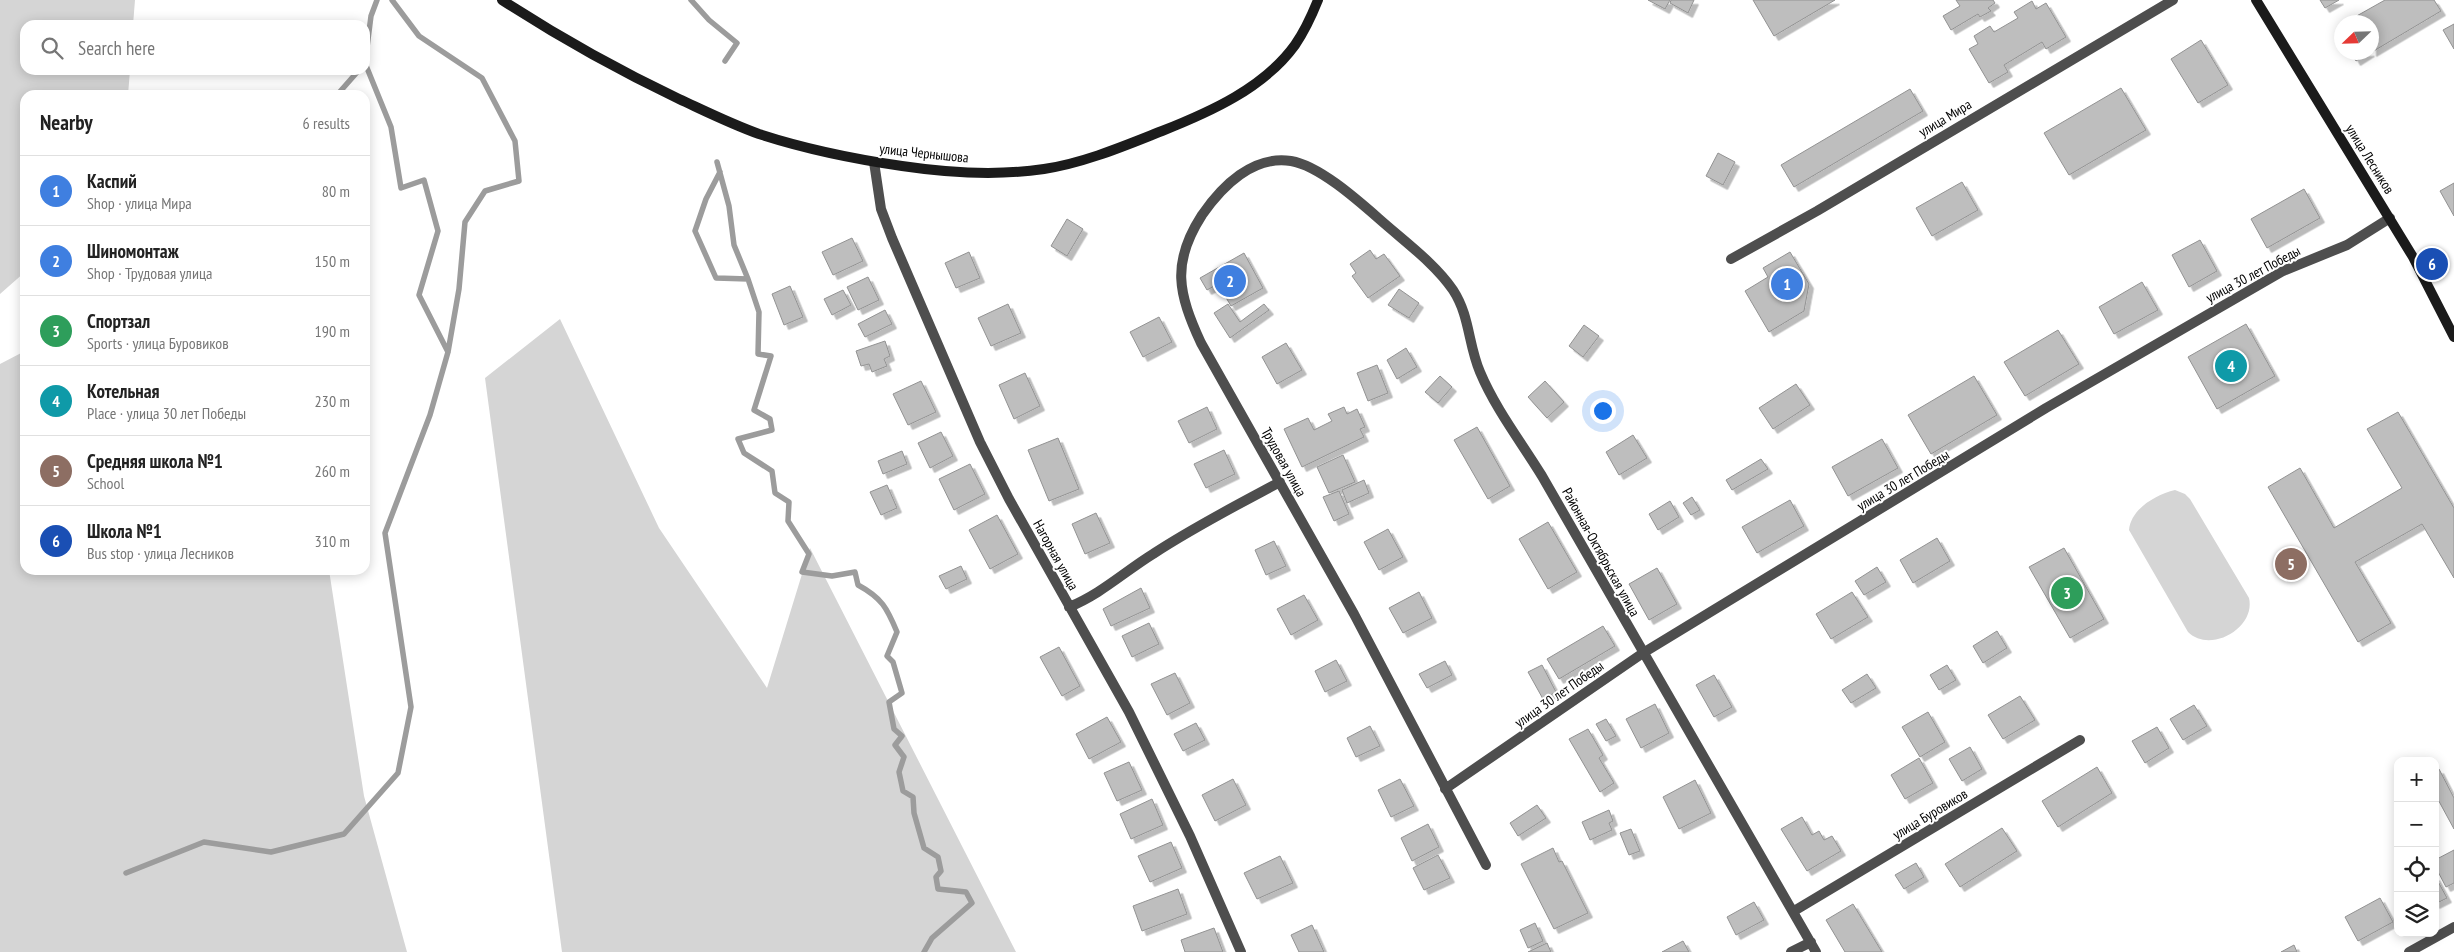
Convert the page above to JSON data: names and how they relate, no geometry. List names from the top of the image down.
{
  "streets": {
    "main road": ["улица Чернышова", "улица Лесников"],
    "street": [
      "улица Мира",
      "улица 30 лет Победы",
      "Трудовая улица",
      "Районная-Октябрьская улица",
      "Нагорная улица",
      "улица Буровиков"
    ]
  },
  "crossings": [
    ["улица Чернышова", "Нагорная улица"],
    ["улица Лесников", "улица 30 лет Победы"],
    ["улица 30 лет Победы", "Трудовая улица"],
    ["улица 30 лет Победы", "Районная-Октябрьская улица"],
    ["Трудовая улица", "Районная-Октябрьская улица"],
    ["Районная-Октябрьская улица", "улица Буровиков"]
  ],
  "north": "bottom left",
  "page": {
    "search": "Search here",
    "heading": ["Nearby", "6 results"],
    "list": [
      {
        "mark": "1",
        "name": "Каспий",
        "note": "Shop · улица Мира",
        "value": "80 m"
      },
      {
        "mark": "2",
        "name": "Шиномонтаж",
        "note": "Shop · Трудовая улица",
        "value": "150 m"
      },
      {
        "mark": "3",
        "name": "Спортзал",
        "note": "Sports · улица Буровиков",
        "value": "190 m"
      },
      {
        "mark": "4",
        "name": "Котельная",
        "note": "Place · улица 30 лет Победы",
        "value": "230 m"
      },
      {
        "mark": "5",
        "name": "Средняя школа №1",
        "note": "School",
        "value": "260 m"
      },
      {
        "mark": "6",
        "name": "Школа №1",
        "note": "Bus stop · улица Лесников",
        "value": "310 m"
      }
    ],
    "pins": [
      "6",
      "2",
      "1",
      "4",
      "5",
      "3"
    ],
    "map_buttons": ["+", "−"]
  }
}
